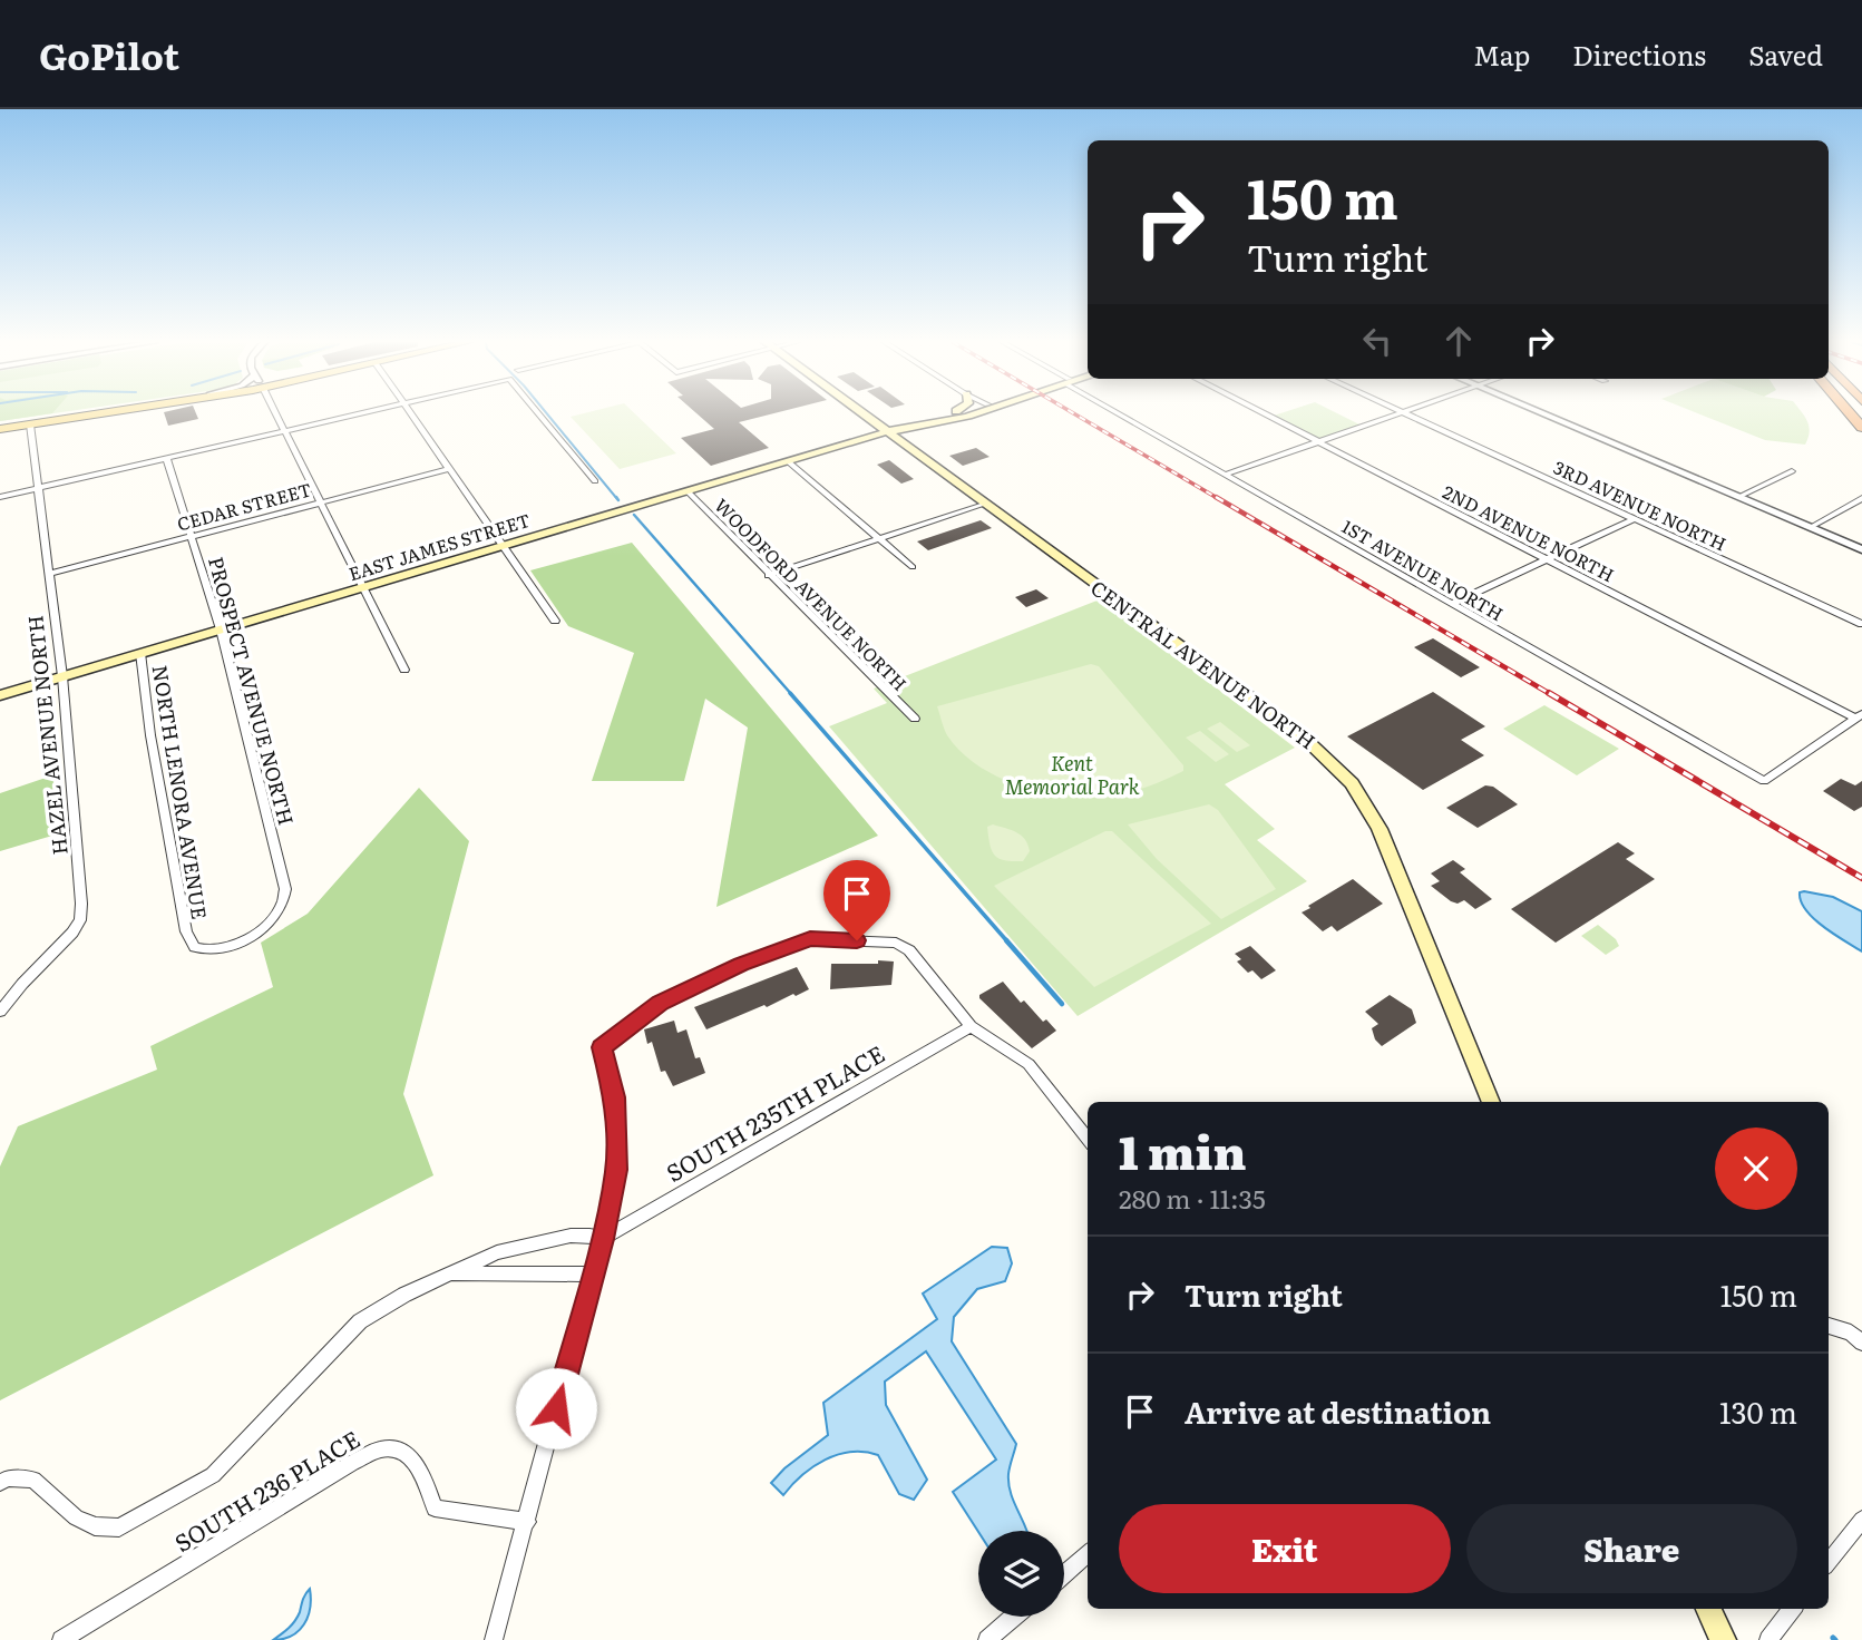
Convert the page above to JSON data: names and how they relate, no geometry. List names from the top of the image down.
{
  "streets": {
    "main road": ["EAST JAMES STREET", "CENTRAL AVENUE NORTH"],
    "street": [
      "3RD AVENUE NORTH",
      "CEDAR STREET",
      "2ND AVENUE NORTH",
      "1ST AVENUE NORTH",
      "WOODFORD AVENUE NORTH",
      "PROSPECT AVENUE NORTH",
      "HAZEL AVENUE NORTH",
      "NORTH LENORA AVENUE",
      "SOUTH 235TH PLACE",
      "SOUTH 236 PLACE"
    ]
  },
  "crossings": [
    ["CEDAR STREET", "PROSPECT AVENUE NORTH"],
    ["CEDAR STREET", "HAZEL AVENUE NORTH"],
    ["2ND AVENUE NORTH", "1ST AVENUE NORTH"],
    ["EAST JAMES STREET", "WOODFORD AVENUE NORTH"],
    ["EAST JAMES STREET", "CENTRAL AVENUE NORTH"],
    ["EAST JAMES STREET", "PROSPECT AVENUE NORTH"],
    ["EAST JAMES STREET", "HAZEL AVENUE NORTH"],
    ["EAST JAMES STREET", "NORTH LENORA AVENUE"],
    ["PROSPECT AVENUE NORTH", "NORTH LENORA AVENUE"]
  ],
  "parks": ["Kent Memorial Park"],
  "page": {
    "header": "GoPilot",
    "nav": ["Map", "Directions", "Saved"],
    "turn": ["150 m", "Turn right"],
    "heading": ["1 min", "280 m · 11:35"],
    "list": [
      {
        "name": "Turn right",
        "value": "150 m"
      },
      {
        "name": "Arrive at destination",
        "value": "130 m"
      }
    ],
    "buttons": ["Exit", "Share"]
  }
}
